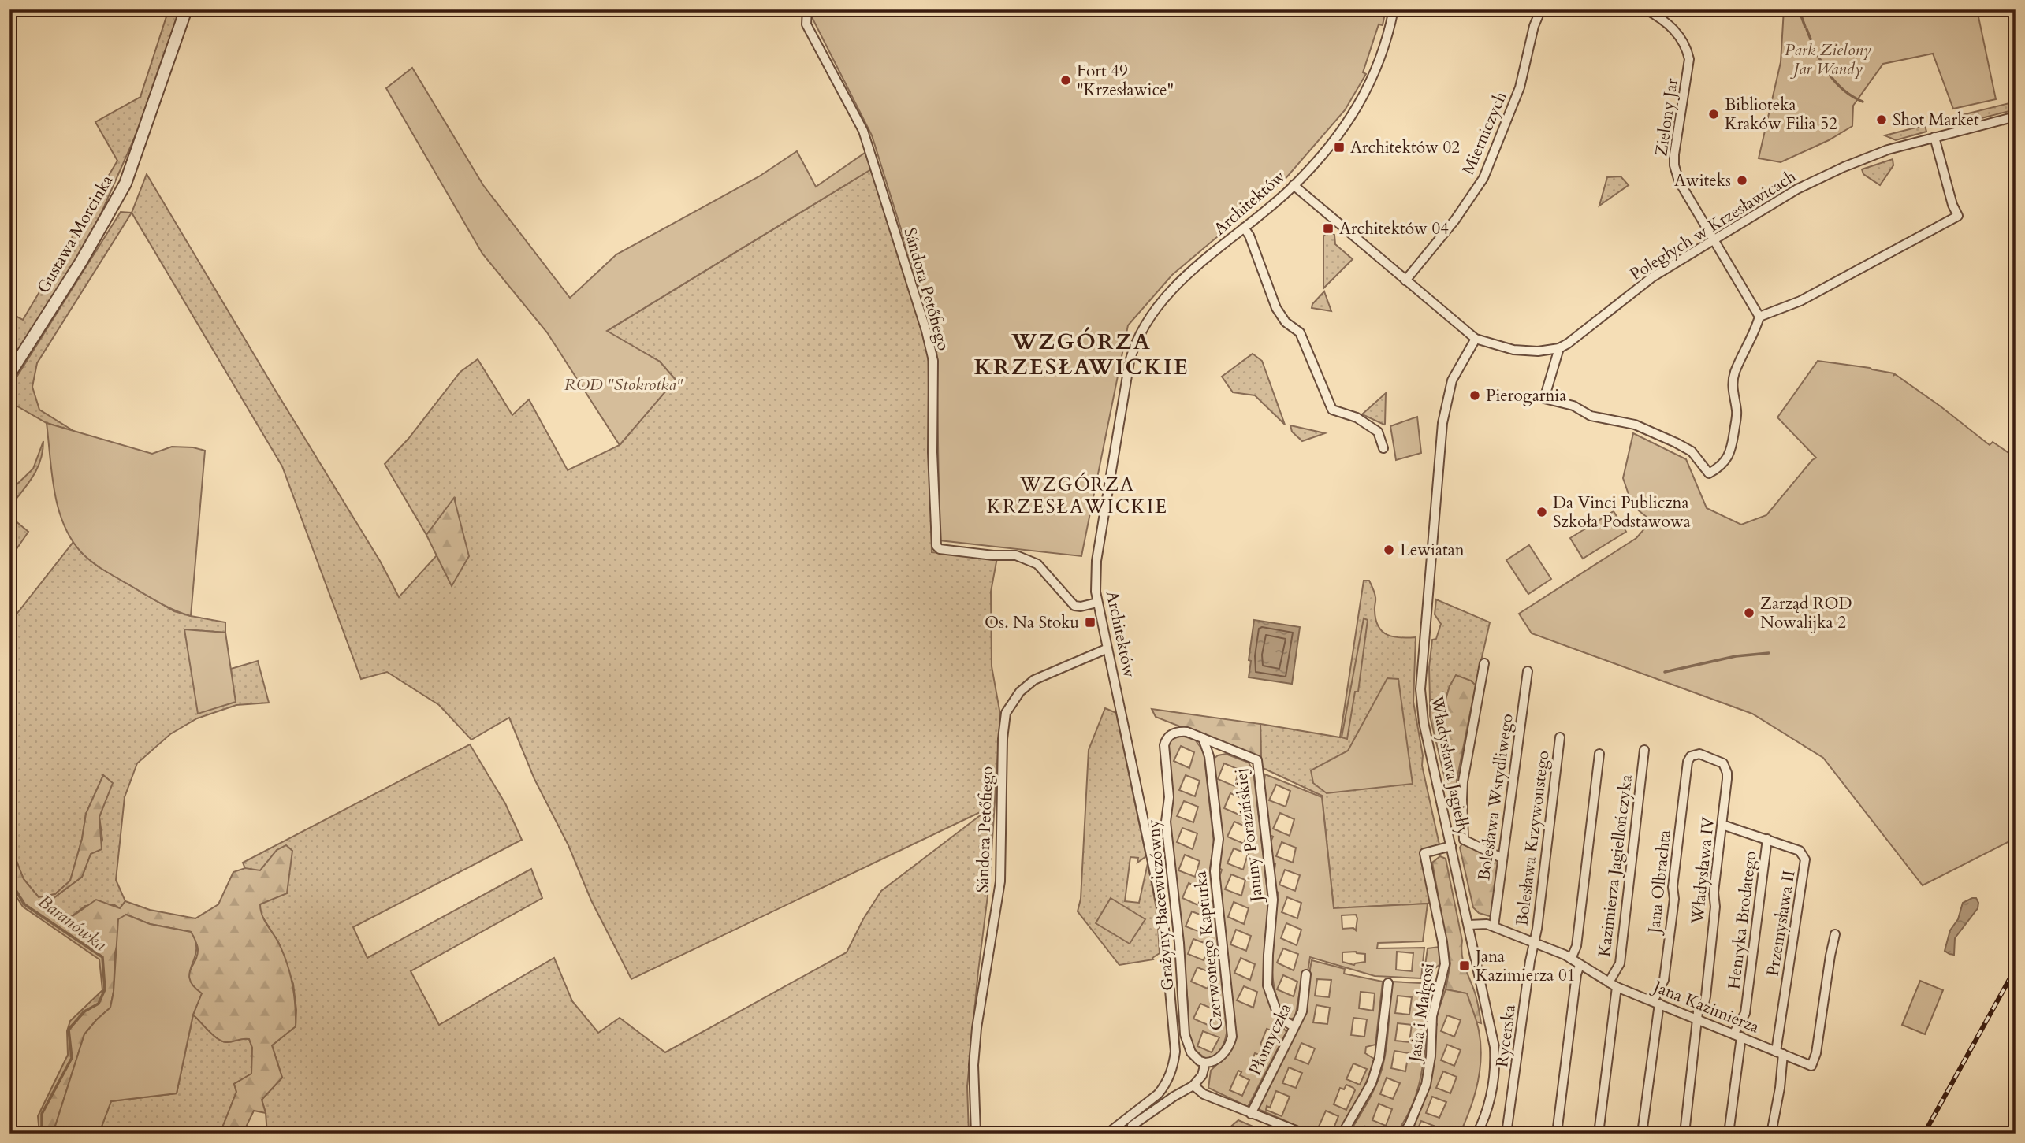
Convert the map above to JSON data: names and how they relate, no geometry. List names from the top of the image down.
{
  "streets": {
    "street": [
      "Zielony Jar",
      "Mierniczych",
      "Architektów",
      "Poległych w Krzesławicach",
      "Gustawa Morcinka",
      "Sándora Petőfiego",
      "Władysława Jagiełły",
      "Bolesława Wstydliwego",
      "Janiny Porazińskiej",
      "Bolesława Krzywoustego",
      "Kazimierza Jagiellończyka",
      "Władysława IV",
      "Jana Olbrachta",
      "Grażyny Bacewiczówny",
      "Henryka Brodatego",
      "Przemysława II",
      "Czerwonego Kapturka",
      "Jana Kazimierza",
      "Jasia i Małgosi",
      "Rycerska",
      "Płomyczka"
    ]
  },
  "crossings": [
    ["Zielony Jar", "Poległych w Krzesławicach"],
    ["Mierniczych", "Poległych w Krzesławicach"],
    ["Architektów", "Poległych w Krzesławicach"],
    ["Architektów", "Sándora Petőfiego"],
    ["Poległych w Krzesławicach", "Władysława Jagiełły"],
    ["Władysława Jagiełły", "Jana Kazimierza"],
    ["Władysława Jagiełły", "Jasia i Małgosi"],
    ["Bolesława Wstydliwego", "Jana Kazimierza"],
    ["Janiny Porazińskiej", "Grażyny Bacewiczówny"],
    ["Janiny Porazińskiej", "Czerwonego Kapturka"],
    ["Janiny Porazińskiej", "Płomyczka"],
    ["Bolesława Krzywoustego", "Jana Kazimierza"],
    ["Bolesława Krzywoustego", "Rycerska"],
    ["Kazimierza Jagiellończyka", "Jana Kazimierza"],
    ["Władysława IV", "Jana Olbrachta"],
    ["Władysława IV", "Przemysława II"],
    ["Władysława IV", "Jana Kazimierza"],
    ["Jana Olbrachta", "Jana Kazimierza"],
    ["Grażyny Bacewiczówny", "Czerwonego Kapturka"],
    ["Henryka Brodatego", "Przemysława II"],
    ["Henryka Brodatego", "Jana Kazimierza"],
    ["Przemysława II", "Jana Kazimierza"],
    ["Jana Kazimierza", "Rycerska"]
  ],
  "districts": ["WZGÓRZA KRZESŁAWICKIE", "WZGÓRZA KRZESŁAWICKIE"],
  "water": ["Baranówka"],
  "parks": ["Park Zielony Jar Wandy", "ROD \"Stokrotka\""],
  "places": {
    "other": [
      "Fort 49 \"Krzesławice\"",
      "Biblioteka Kraków Filia 52",
      "Shot Market",
      "Awiteks",
      "Pierogarnia",
      "Da Vinci Publiczna Szkoła Podstawowa",
      "Lewiatan",
      "Zarząd ROD Nowalijka 2"
    ],
    "transit": [
      "Architektów 02",
      "Architektów 04",
      "Os. Na Stoku",
      "Jana Kazimierza 01"
    ]
  }
}
